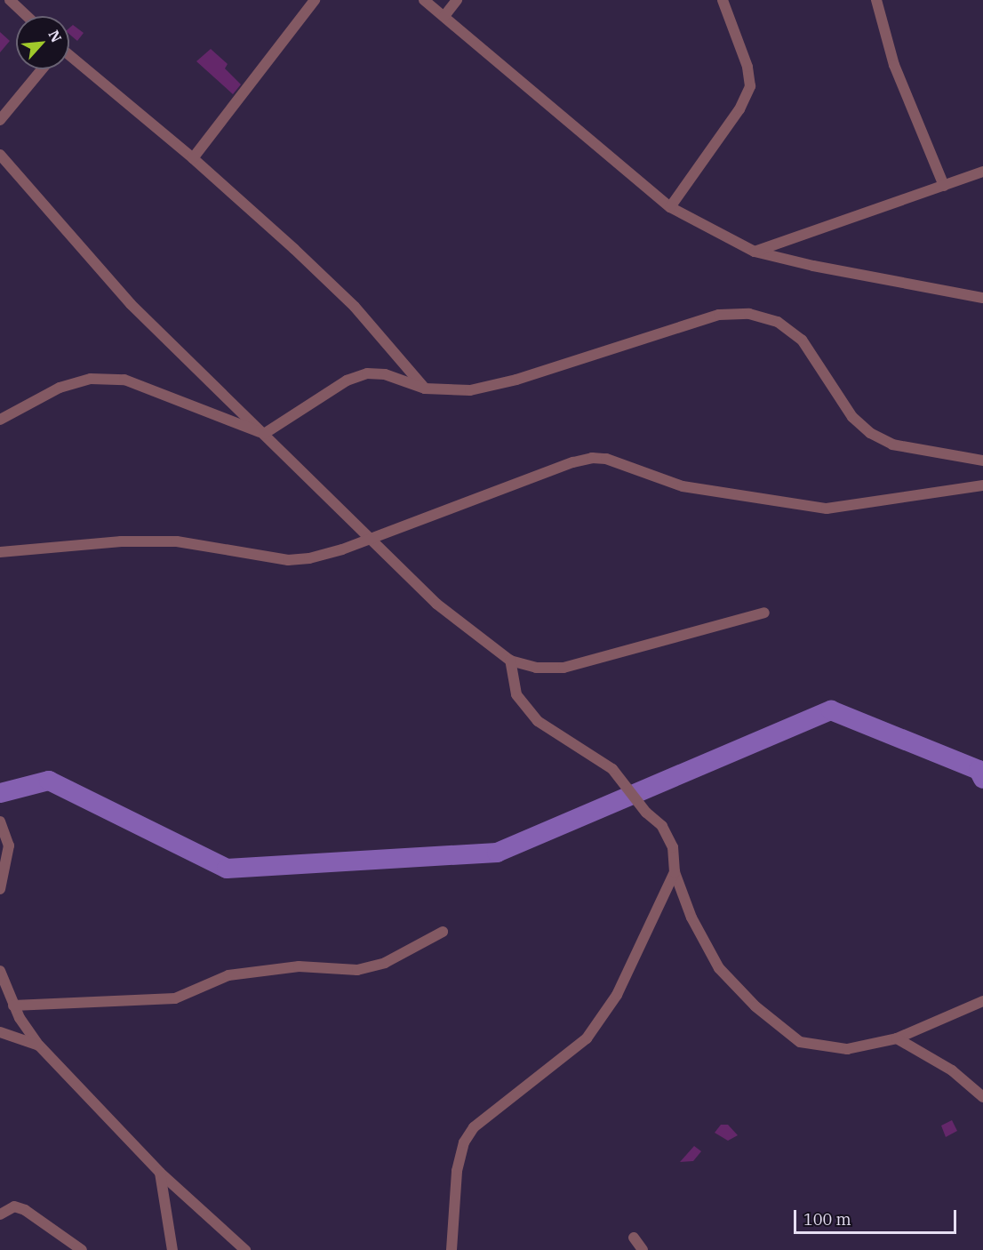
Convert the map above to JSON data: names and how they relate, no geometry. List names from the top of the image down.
{
  "scale_bar": "100 m",
  "north": "top right"
}
